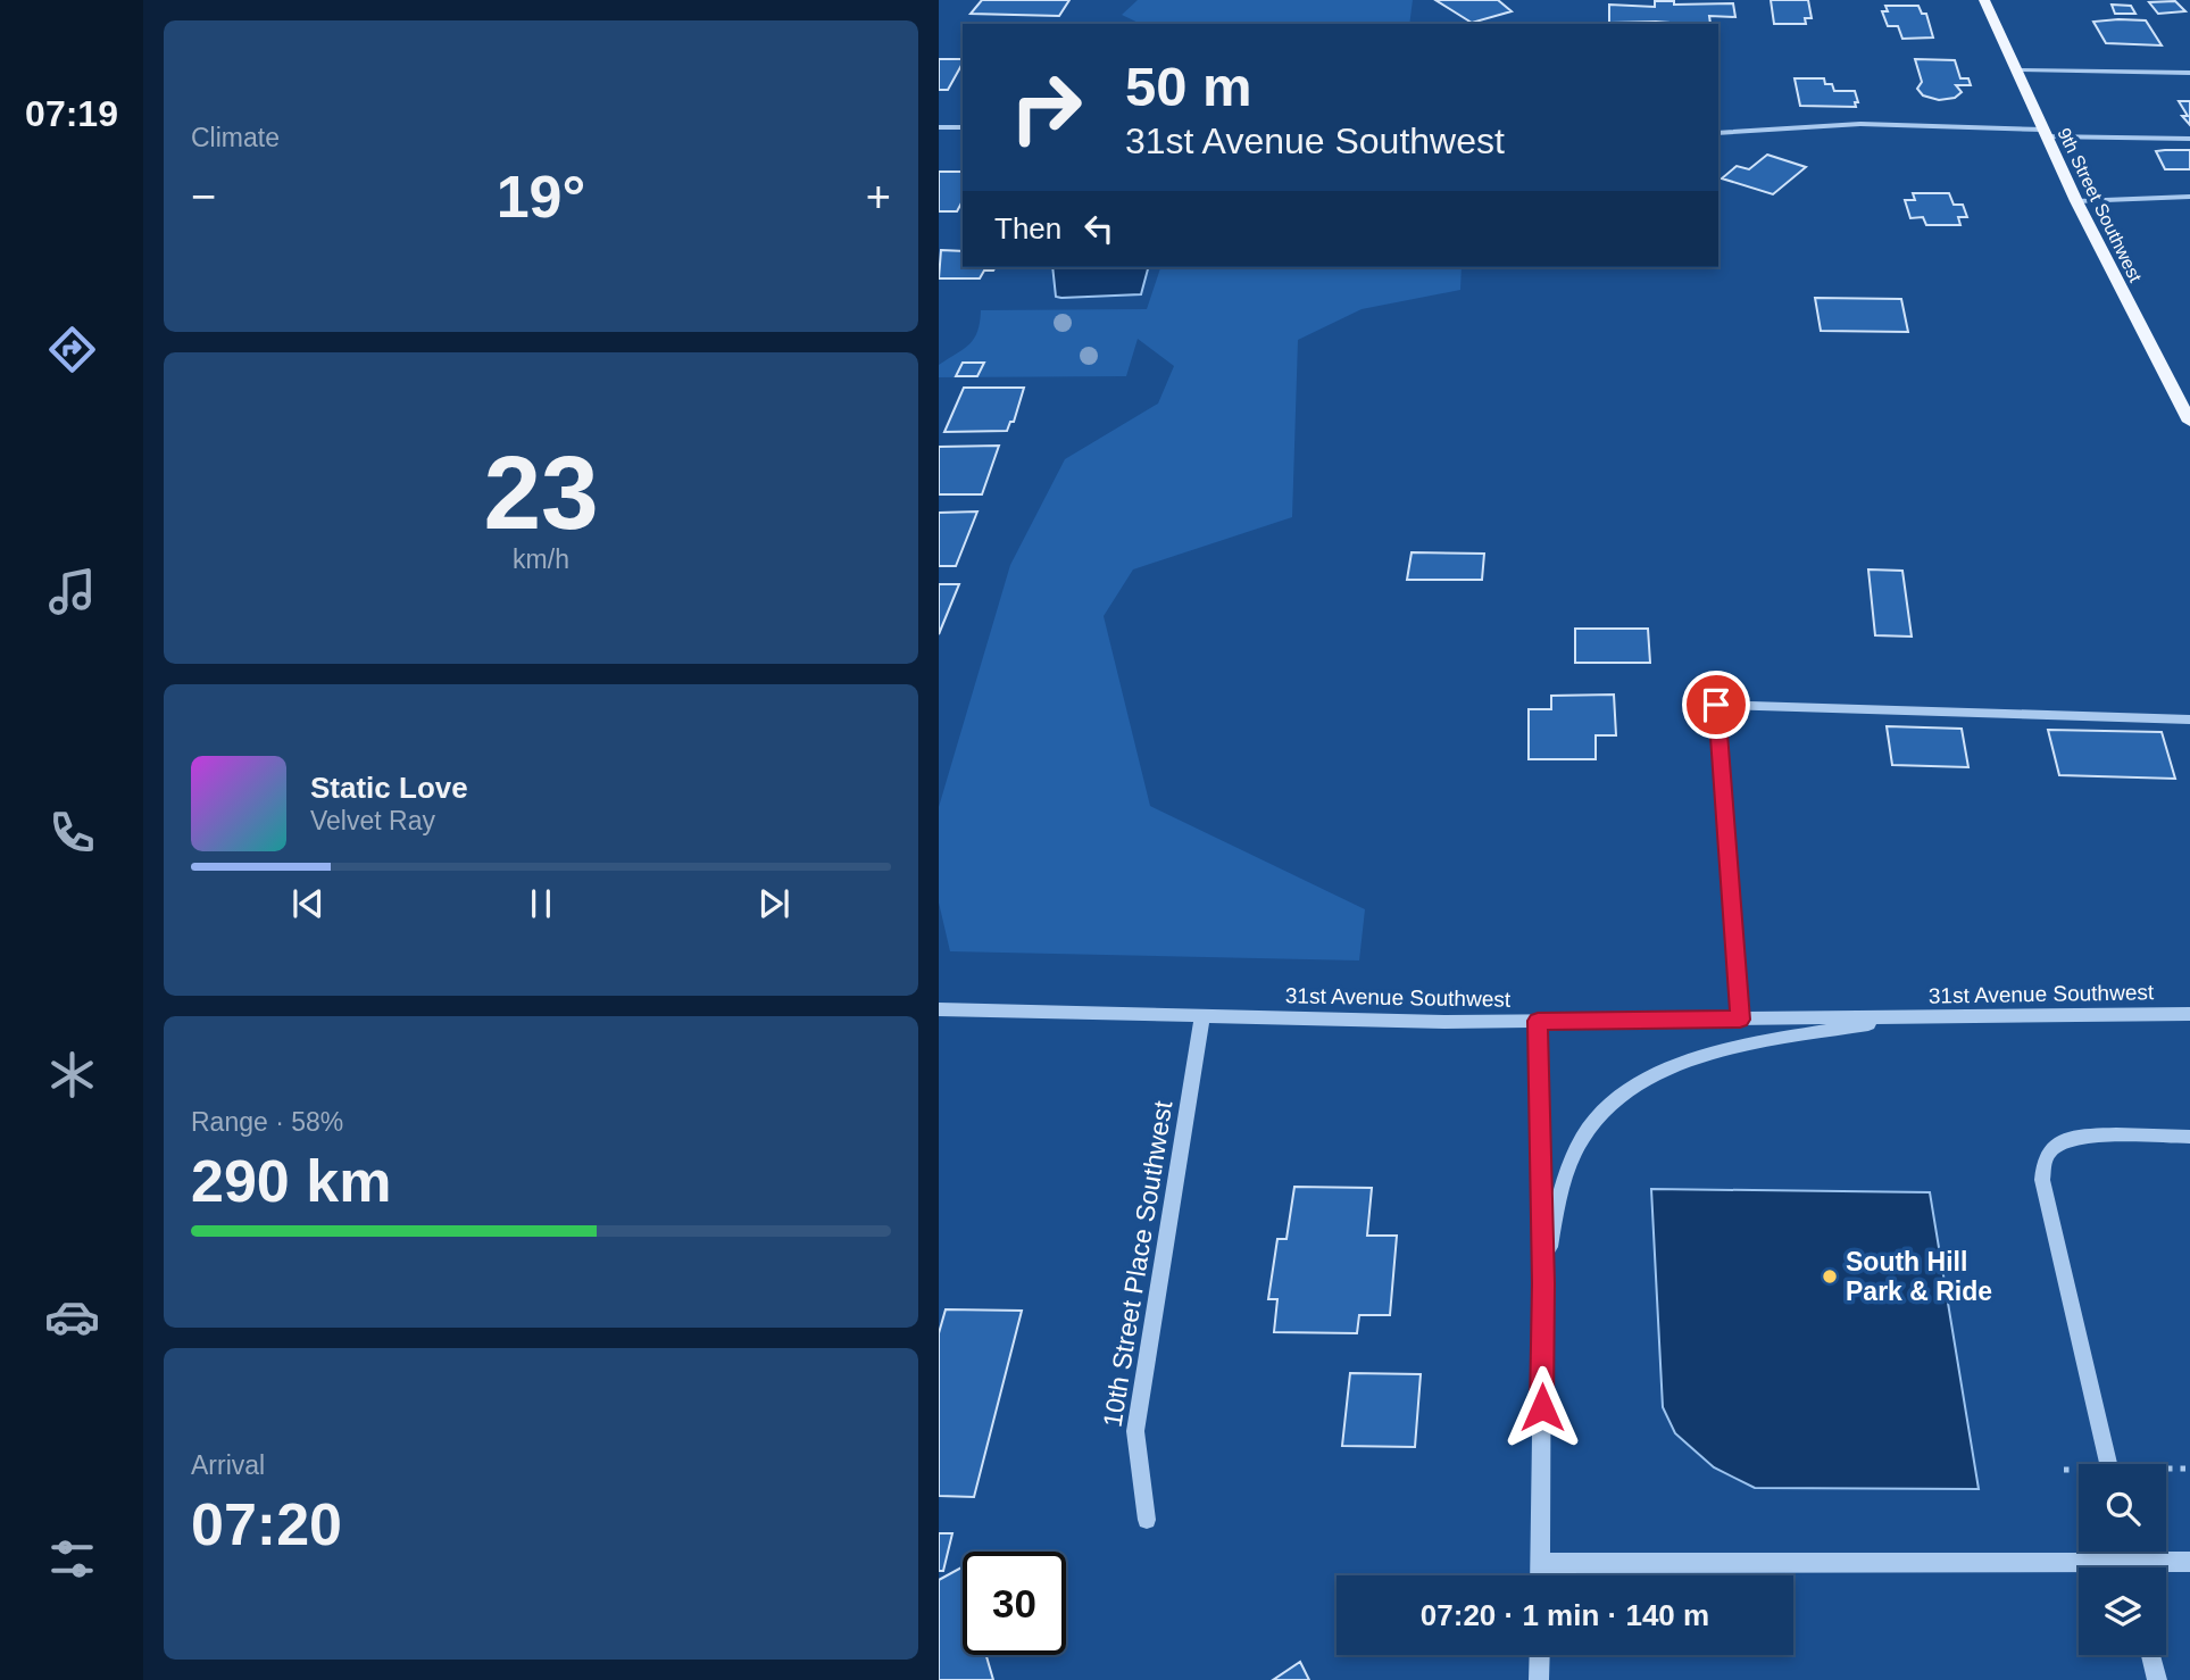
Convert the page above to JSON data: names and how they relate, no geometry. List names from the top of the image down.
{
  "streets": {
    "main road": ["9th Street Southwest"],
    "street": ["31st Avenue Southwest", "10th Street Place Southwest"]
  },
  "crossings": [
    ["31st Avenue Southwest", "10th Street Place Southwest"]
  ],
  "places": ["South Hill Park & Ride"],
  "page": {
    "tabs": "07:19",
    "tile": [
      "Climate",
      ["23", "km/h"],
      ["Range · 58%", "290 km"],
      ["Arrival", "07:20"]
    ],
    "turn": ["50 m", "31st Avenue Southwest"],
    "heat": ["−", "19°", "+"],
    "then": "Then",
    "song": ["Static Love", "Velvet Ray"],
    "limit": "30",
    "trip": "07:20 · 1 min · 140 m"
  }
}
